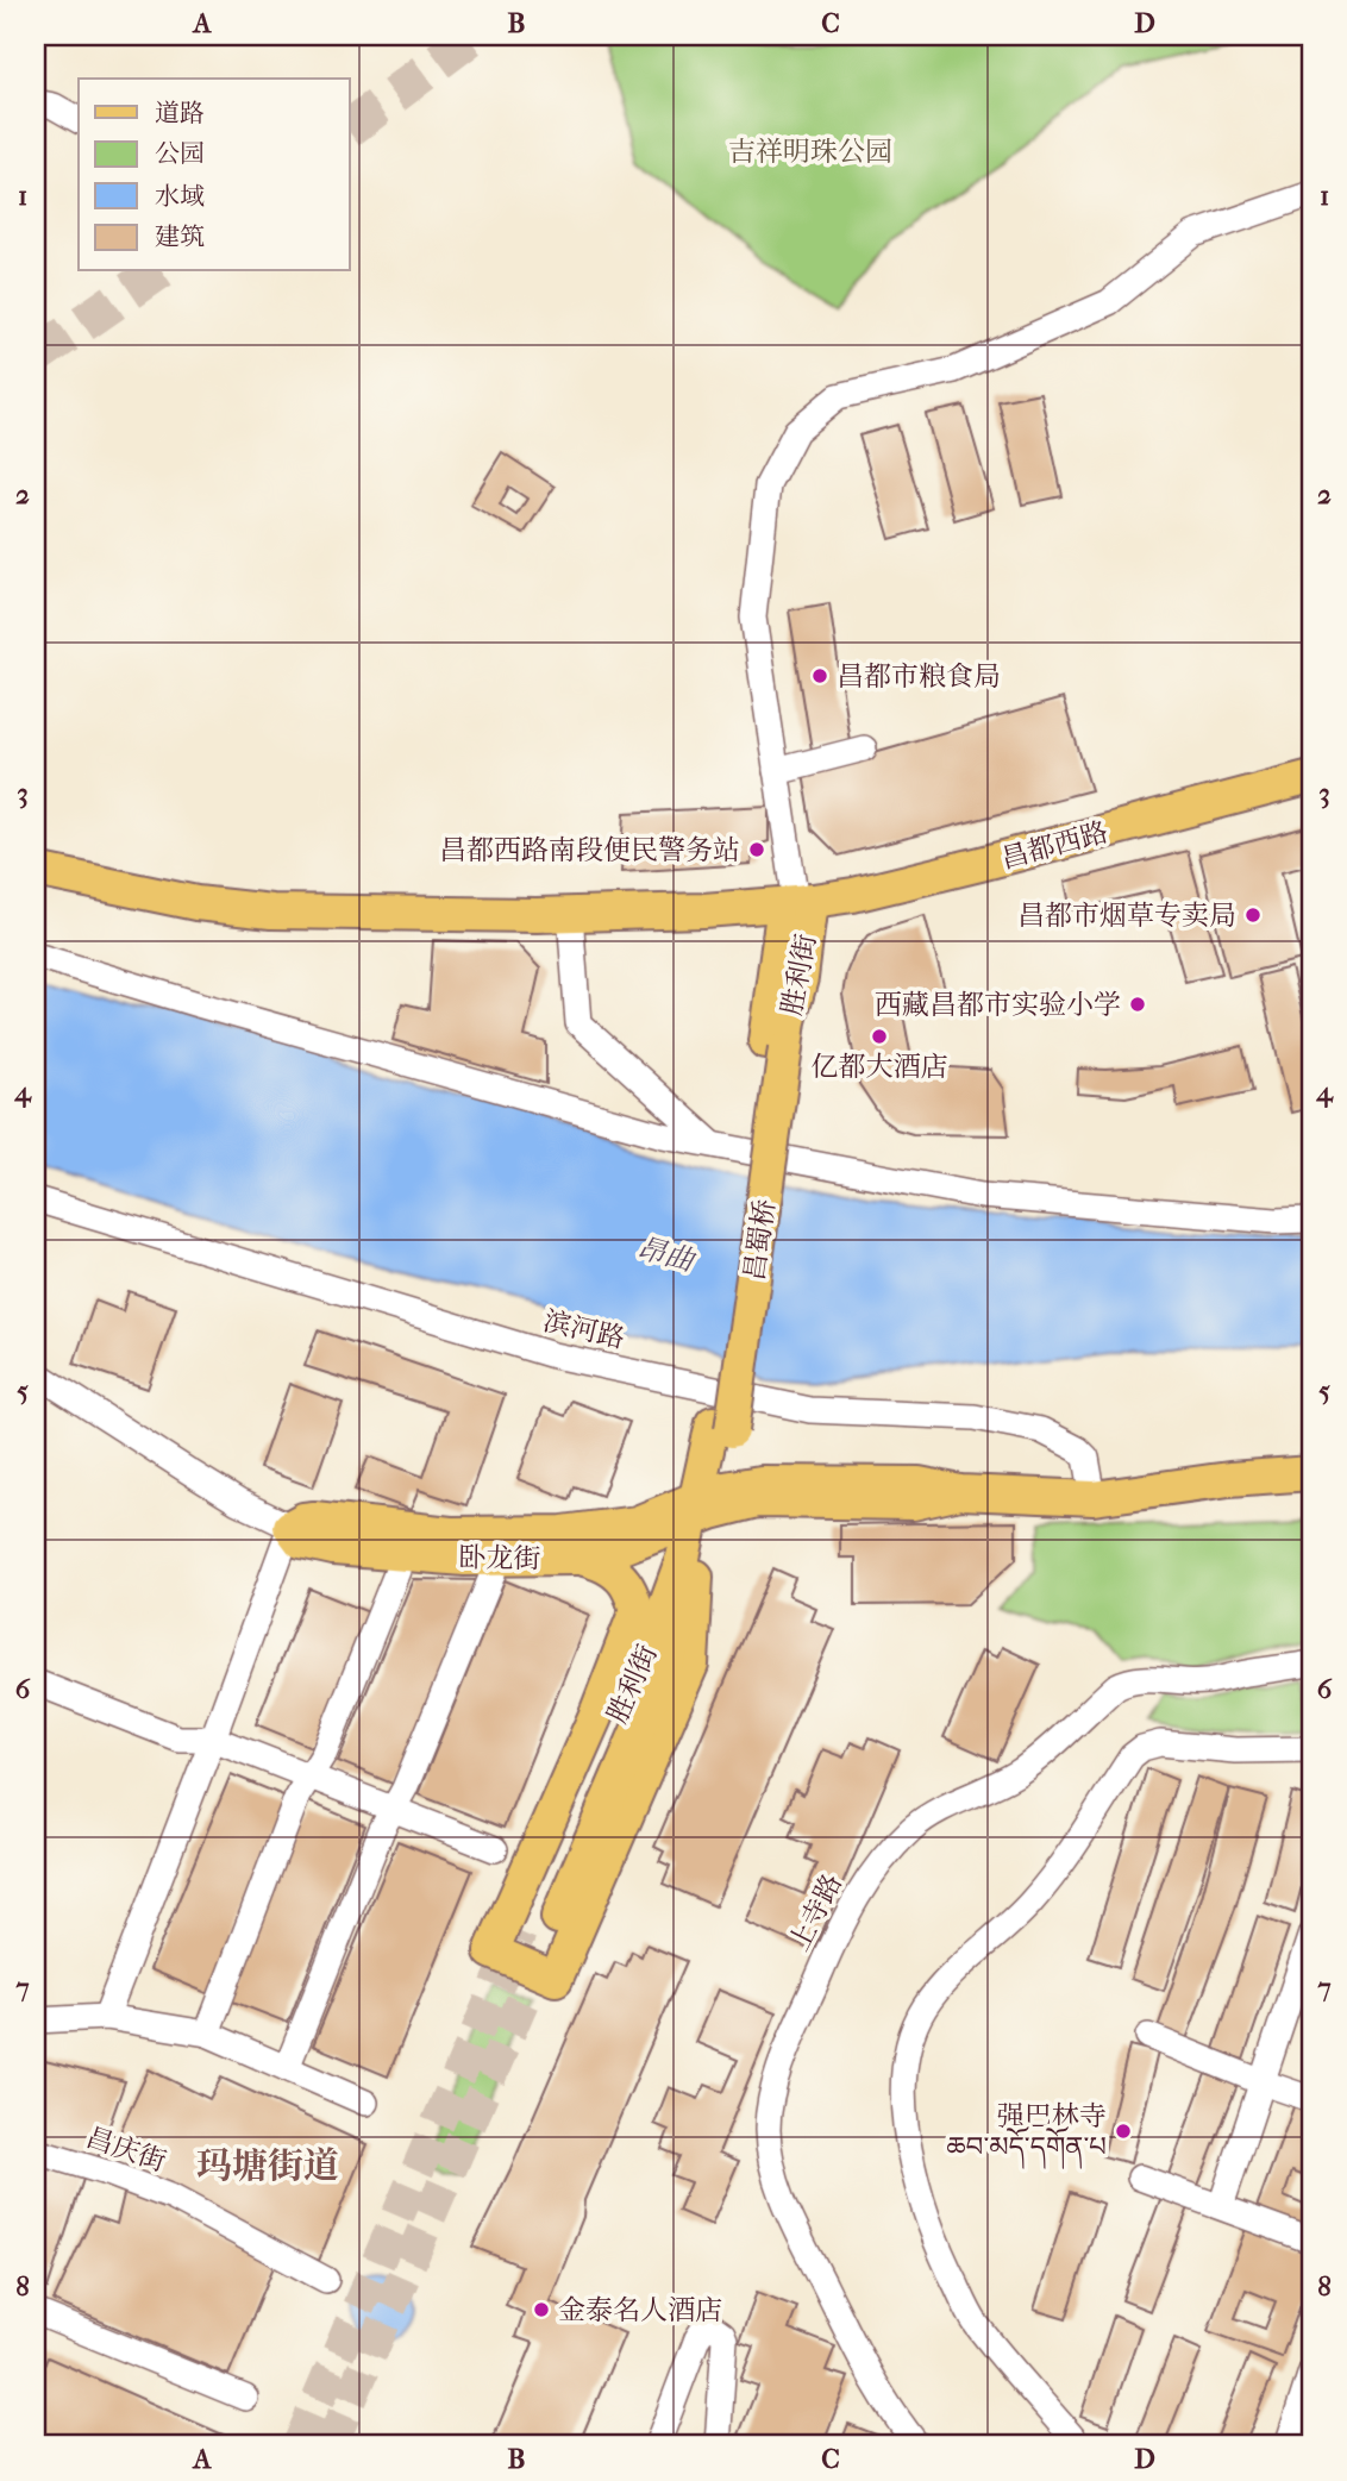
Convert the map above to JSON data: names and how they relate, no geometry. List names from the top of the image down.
{
  "streets": {
    "main road": [
      "昌都西路",
      "胜利街",
      "昌蜀桥",
      "卧龙街"
    ],
    "street": ["滨河路", "上寺路", "昌庆街"]
  },
  "crossings": [
    ["昌都西路", "胜利街"],
    ["胜利街", "昌蜀桥"],
    ["胜利街", "卧龙街"]
  ],
  "districts": ["玛塘街道"],
  "water": ["昂曲"],
  "parks": ["吉祥明珠公园"],
  "places": [
    "昌都市粮食局",
    "昌都西路南段便民警务站",
    "昌都市烟草专卖局",
    "西藏昌都市实验小学",
    "亿都大酒店",
    "强巴林寺 ཆབ་མདོ་དགོན་པ",
    "金泰名人酒店"
  ],
  "legend": [
    "道路",
    "公园",
    "水域",
    "建筑"
  ],
  "grid": {
    "columns": [
      "A",
      "B",
      "C",
      "D"
    ],
    "rows": [
      "1",
      "2",
      "3",
      "4",
      "5",
      "6",
      "7",
      "8"
    ]
  }
}
